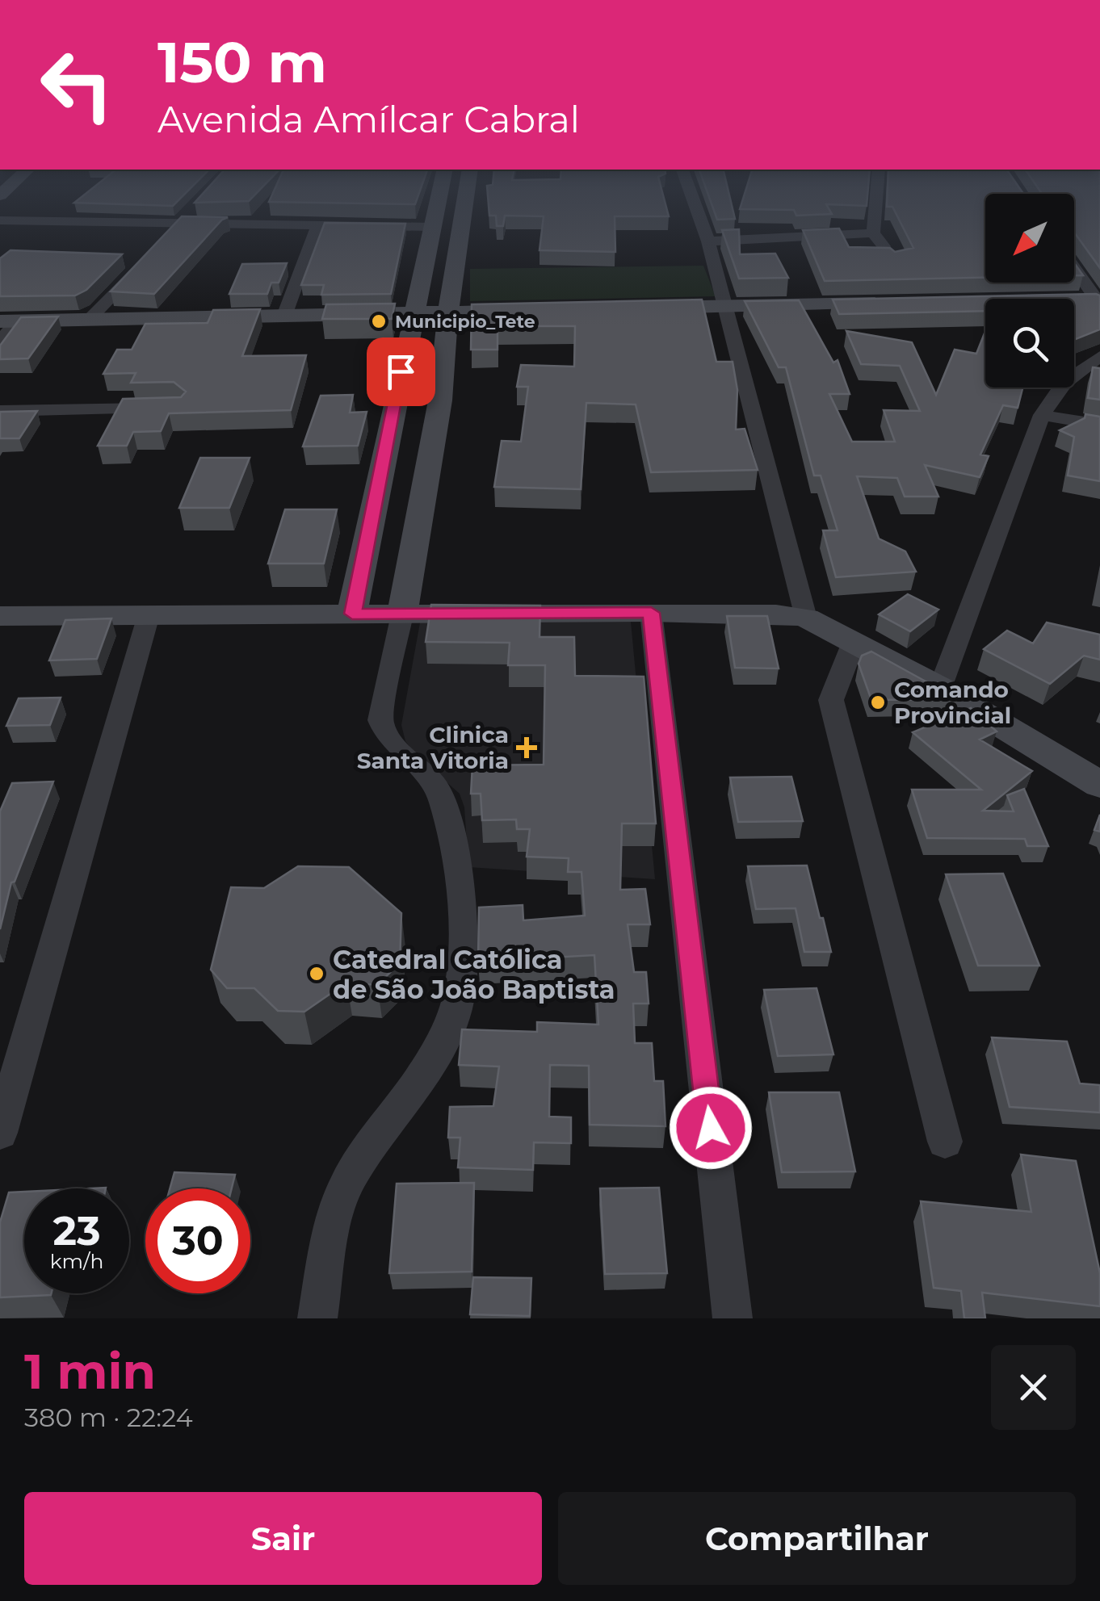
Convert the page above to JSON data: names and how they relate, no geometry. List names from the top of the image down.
{
  "places": {
    "other": ["Municipio_Tete", "Comando Provincial", "Catedral Católica de São João Baptista"],
    "health": ["Clinica Santa Vitoria"]
  },
  "north": "bottom left",
  "page": {
    "turn": ["150 m", "Avenida Amílcar Cabral"],
    "speed": "23 km/h",
    "limit": "30",
    "heading": ["1 min", "380 m · 22:24"],
    "buttons": ["Sair", "Compartilhar"]
  }
}
